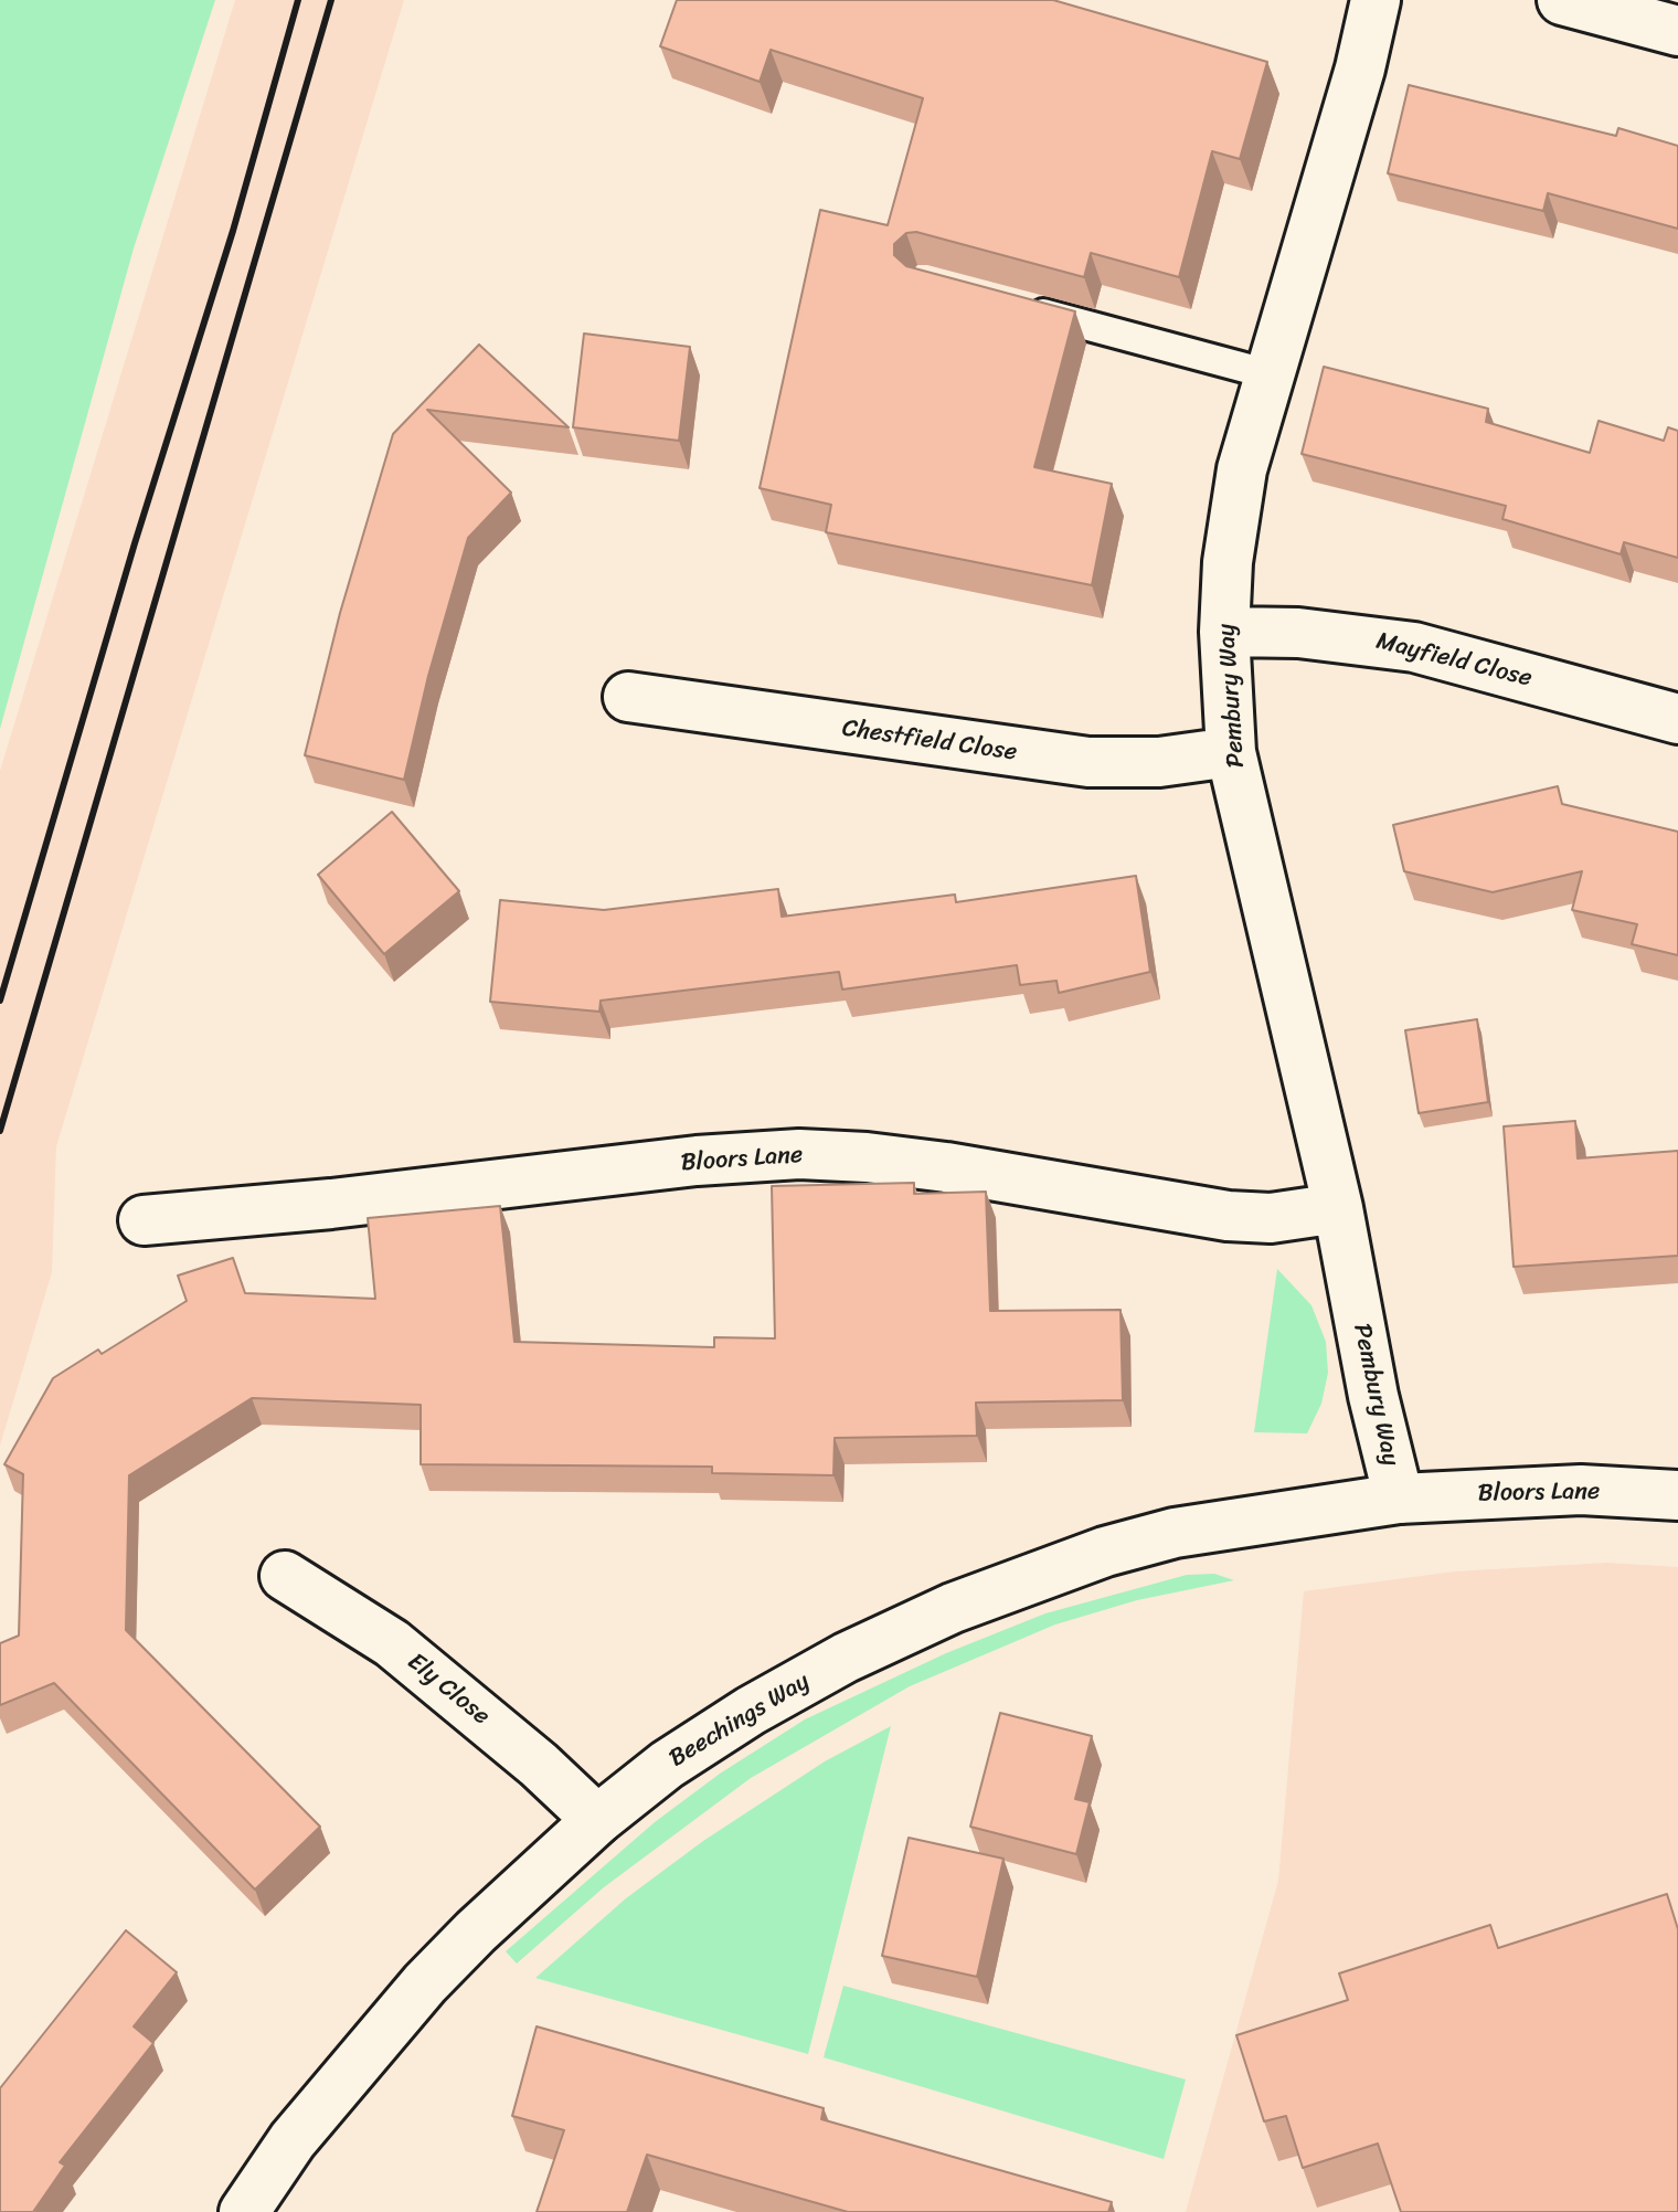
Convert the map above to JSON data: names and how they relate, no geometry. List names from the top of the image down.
{
  "streets": {
    "street": [
      "Mayfield Close",
      "Pembury Way",
      "Chestfield Close",
      "Bloors Lane",
      "Ely Close",
      "Beechings Way"
    ]
  },
  "crossings": [
    ["Mayfield Close", "Pembury Way"],
    ["Pembury Way", "Chestfield Close"],
    ["Pembury Way", "Bloors Lane"],
    ["Pembury Way", "Beechings Way"],
    ["Bloors Lane", "Beechings Way"],
    ["Ely Close", "Beechings Way"]
  ]
}
